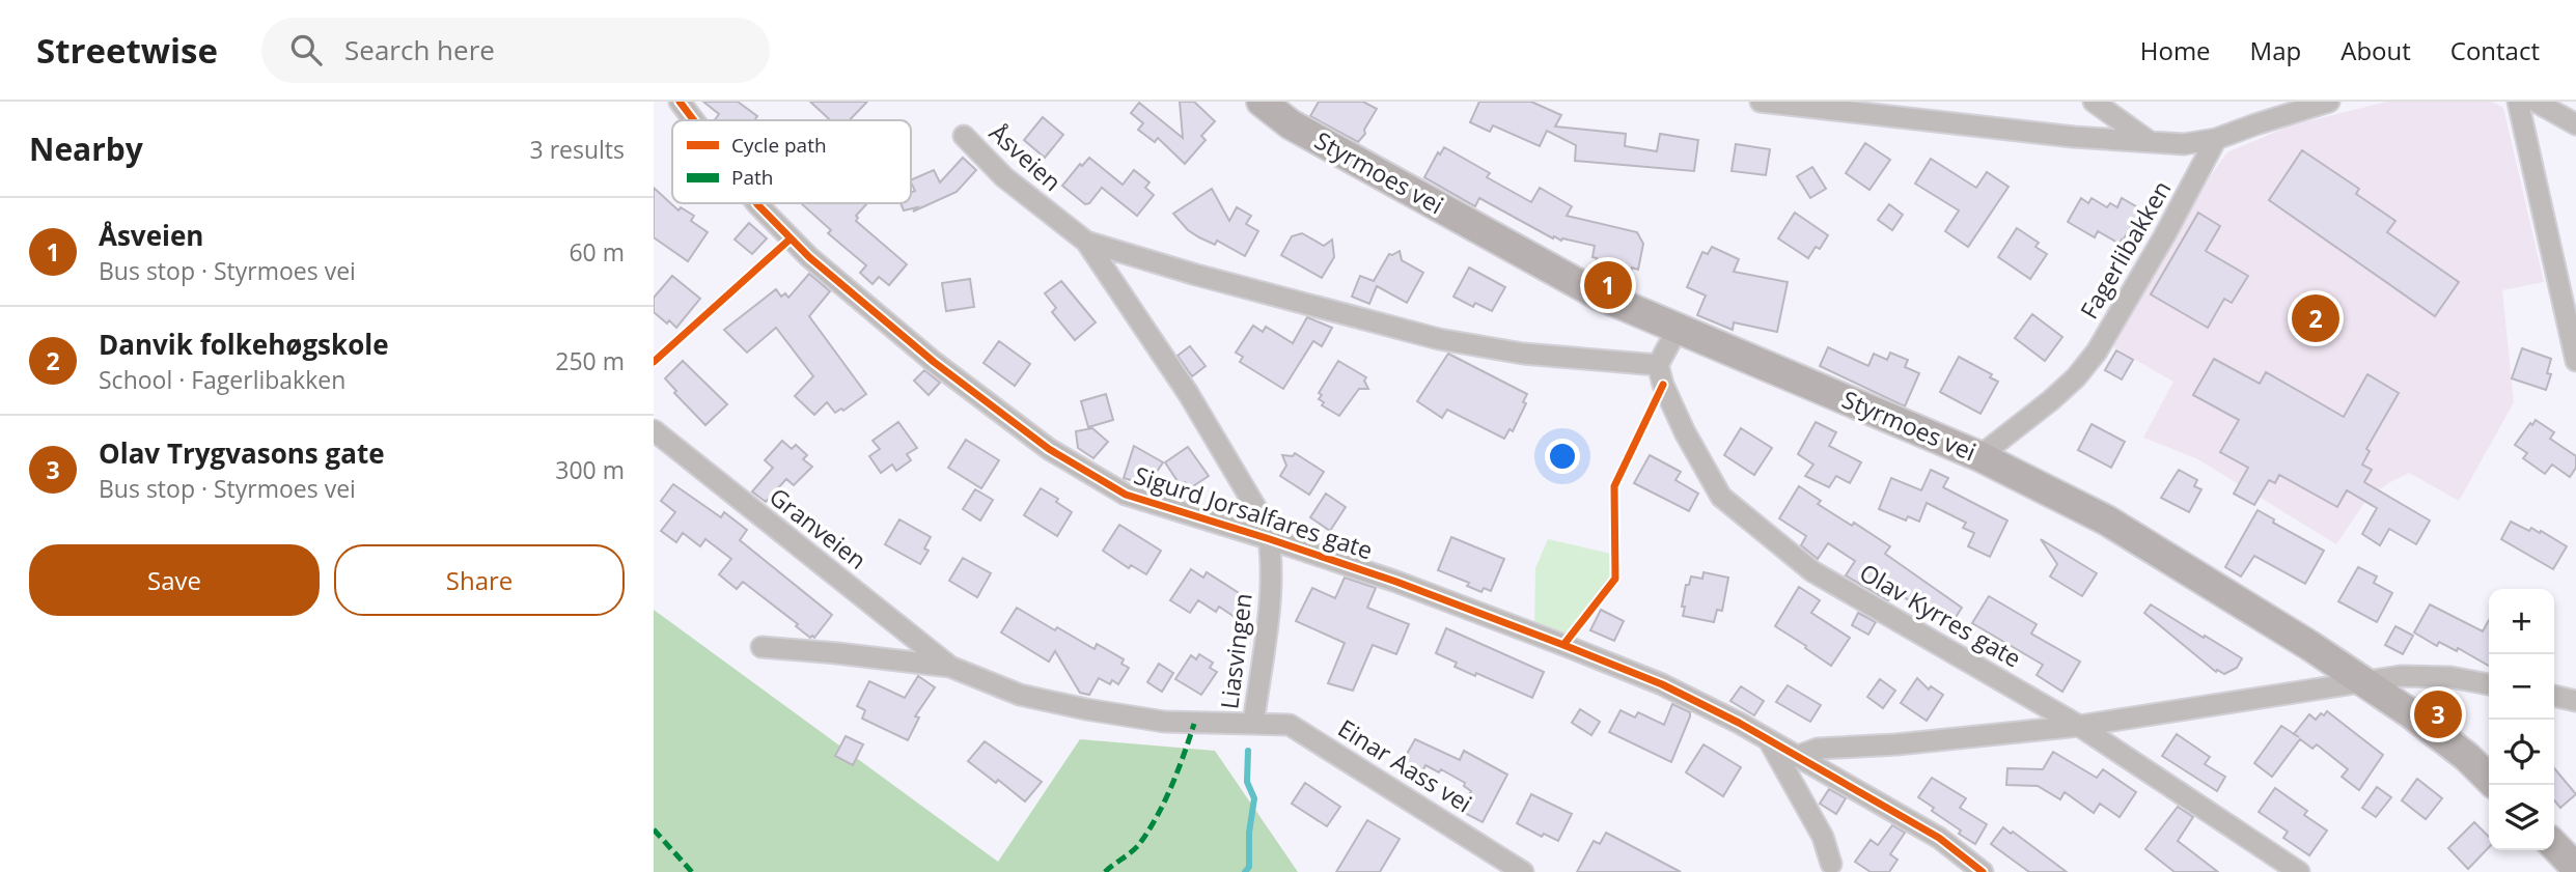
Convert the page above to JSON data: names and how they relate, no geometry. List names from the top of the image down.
{
  "streets": {
    "main road": ["Styrmoes vei"],
    "street": [
      "Åsveien",
      "Fagerlibakken",
      "Sigurd Jorsalfares gate",
      "Granveien",
      "Olav Kyrres gate",
      "Liasvingen",
      "Einar Aass vei"
    ]
  },
  "crossings": [
    ["Åsveien", "Sigurd Jorsalfares gate"],
    ["Åsveien", "Olav Kyrres gate"],
    ["Åsveien", "Liasvingen"],
    ["Styrmoes vei", "Fagerlibakken"],
    ["Sigurd Jorsalfares gate", "Liasvingen"],
    ["Granveien", "Liasvingen"],
    ["Liasvingen", "Einar Aass vei"]
  ],
  "legend": ["Cycle path", "Path"],
  "page": {
    "header": "Streetwise",
    "search": "Search here",
    "nav": [
      "Home",
      "Map",
      "About",
      "Contact"
    ],
    "heading": ["Nearby", "3 results"],
    "list": [
      {
        "mark": "1",
        "name": "Åsveien",
        "note": "Bus stop · Styrmoes vei",
        "value": "60 m"
      },
      {
        "mark": "2",
        "name": "Danvik folkehøgskole",
        "note": "School · Fagerlibakken",
        "value": "250 m"
      },
      {
        "mark": "3",
        "name": "Olav Trygvasons gate",
        "note": "Bus stop · Styrmoes vei",
        "value": "300 m"
      }
    ],
    "pins": ["1", "2", "3"],
    "buttons": ["Save", "Share"],
    "map_buttons": ["+", "−"]
  }
}
